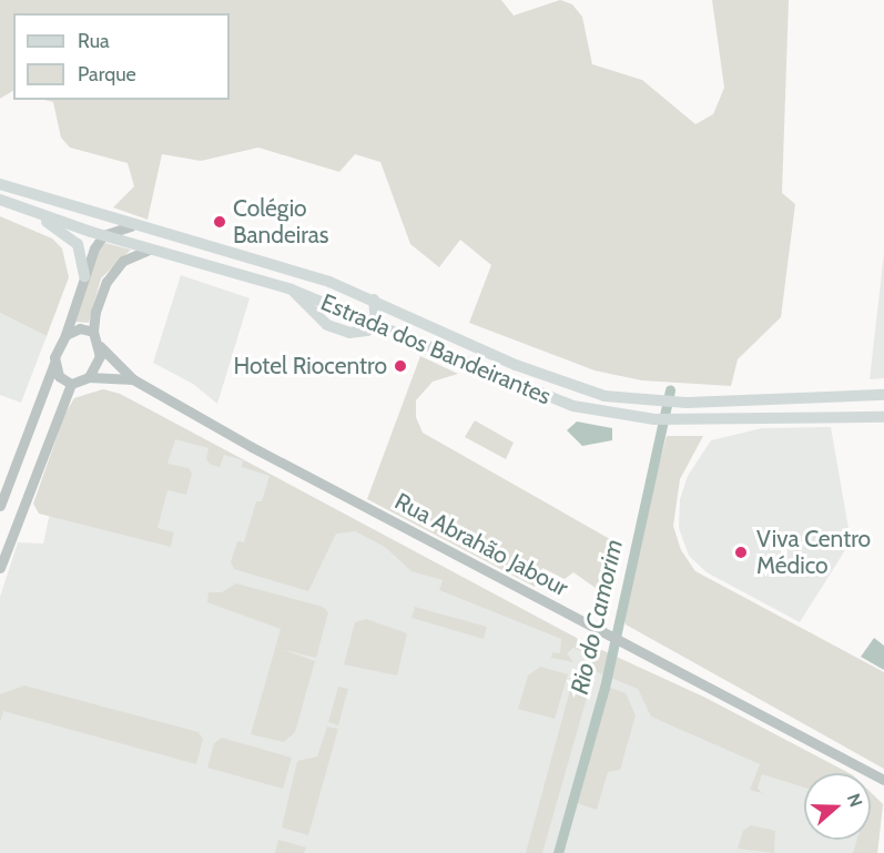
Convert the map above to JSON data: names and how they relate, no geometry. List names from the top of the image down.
{
  "streets": {
    "main road": ["Estrada dos Bandeirantes"],
    "street": ["Rua Abrahão Jabour"]
  },
  "water": ["Rio do Camorim"],
  "places": ["Colégio Bandeiras", "Hotel Riocentro", "Viva Centro Médico"],
  "legend": ["Rua", "Parque"],
  "north": "right"
}
